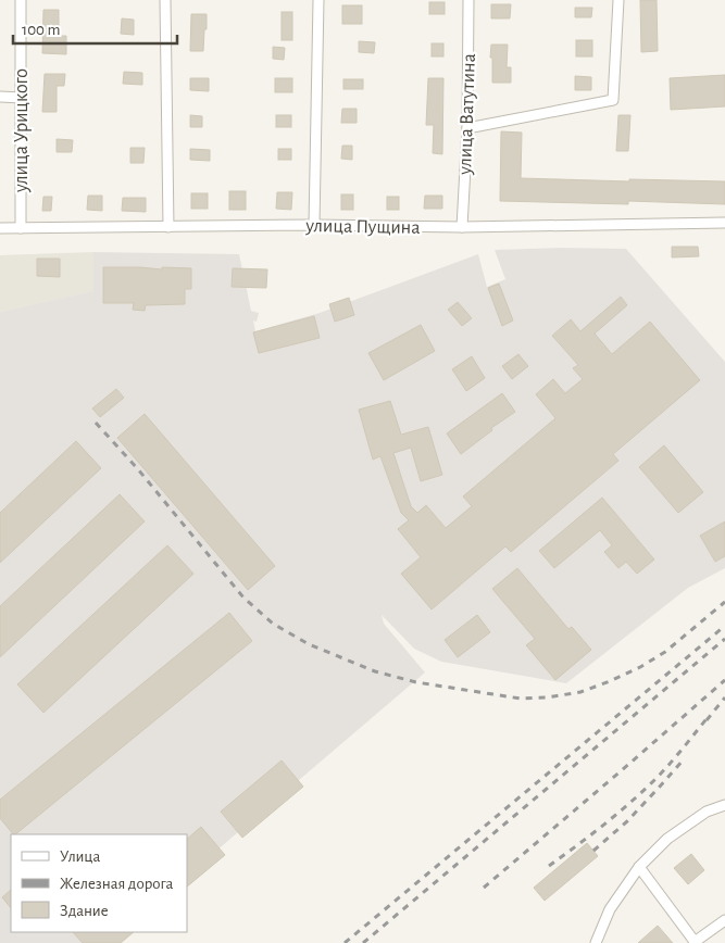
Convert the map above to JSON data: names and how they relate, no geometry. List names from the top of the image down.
{
  "streets": {
    "street": ["улица Ватутина", "улица Урицкого", "улица Пущина"]
  },
  "crossings": [
    ["улица Ватутина", "улица Пущина"],
    ["улица Урицкого", "улица Пущина"]
  ],
  "legend": ["Улица", "Железная дорога", "Здание"],
  "scale_bar": "100 m"
}
